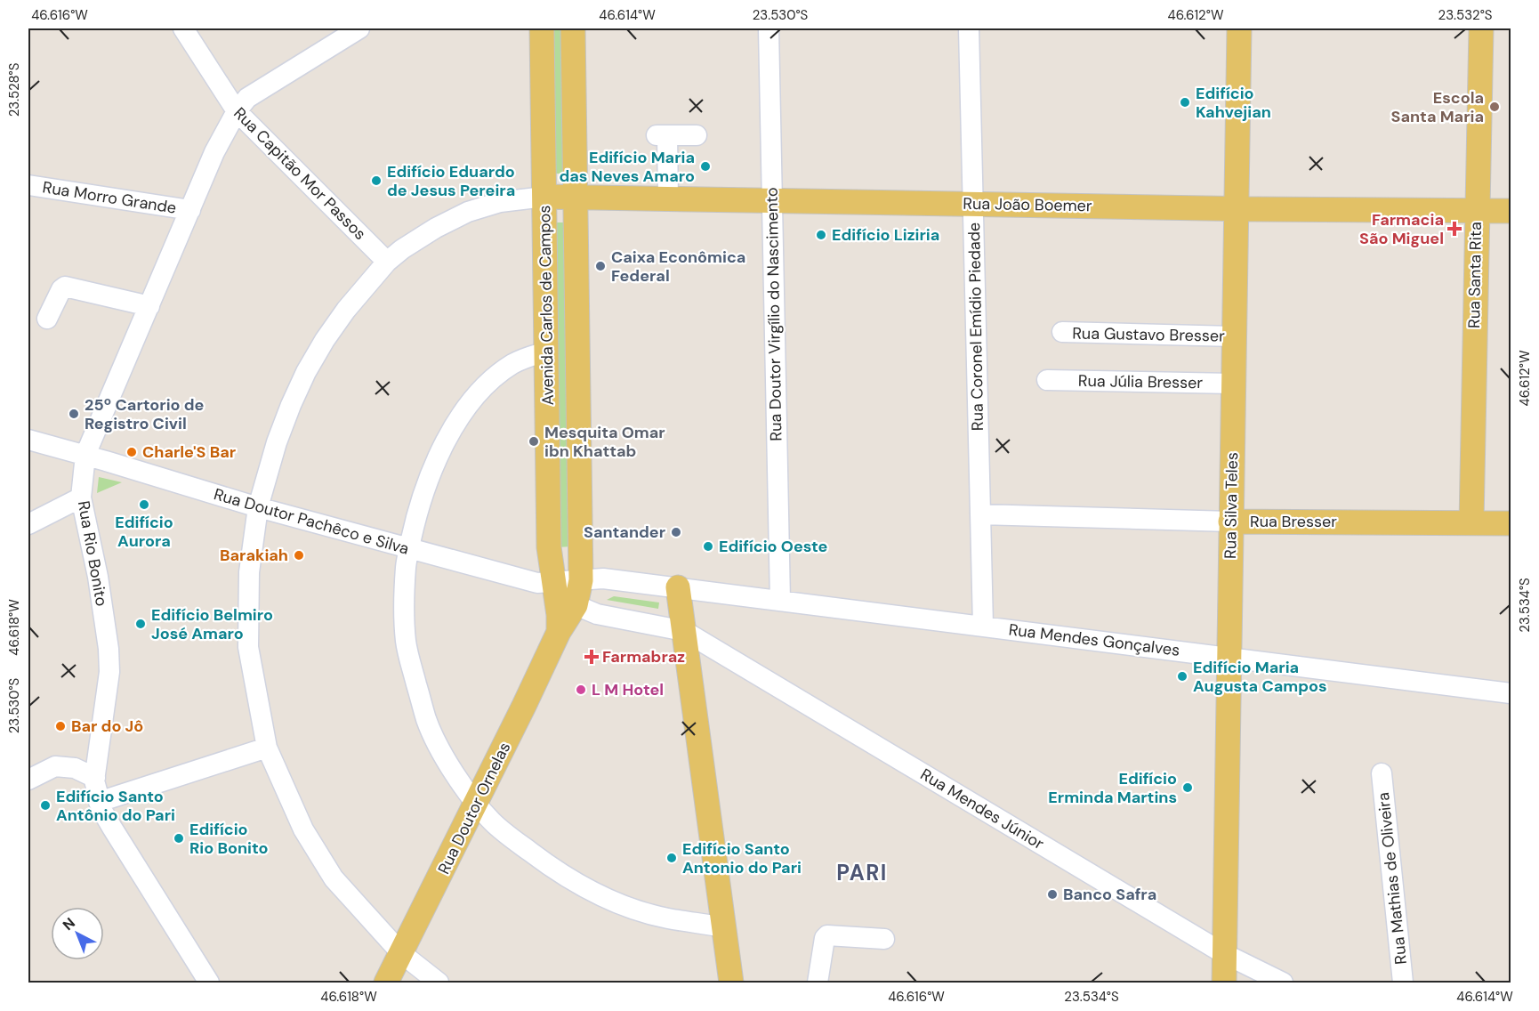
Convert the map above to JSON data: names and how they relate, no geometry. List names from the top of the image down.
{
  "streets": {
    "main road": [
      "Rua João Boemer",
      "Rua Santa Rita",
      "Avenida Carlos de Campos",
      "Rua Silva Teles",
      "Rua Bresser",
      "Rua Doutor Ornelas"
    ],
    "street": [
      "Rua Capitão Mor Passos",
      "Rua Morro Grande",
      "Rua Doutor Virgílio do Nascimento",
      "Rua Coronel Emídio Piedade",
      "Rua Gustavo Bresser",
      "Rua Júlia Bresser",
      "Rua Doutor Pachêco e Silva",
      "Rua Rio Bonito",
      "Rua Mendes Gonçalves",
      "Rua Mendes Júnior",
      "Rua Mathias de Oliveira"
    ]
  },
  "crossings": [
    ["Rua Capitão Mor Passos", "Rua Rio Bonito"],
    ["Rua Morro Grande", "Rua Rio Bonito"],
    ["Rua João Boemer", "Rua Santa Rita"],
    ["Rua João Boemer", "Avenida Carlos de Campos"],
    ["Rua João Boemer", "Rua Doutor Virgílio do Nascimento"],
    ["Rua João Boemer", "Rua Coronel Emídio Piedade"],
    ["Rua João Boemer", "Rua Silva Teles"],
    ["Rua Santa Rita", "Rua Bresser"],
    ["Avenida Carlos de Campos", "Rua Doutor Pachêco e Silva"],
    ["Avenida Carlos de Campos", "Rua Mendes Gonçalves"],
    ["Avenida Carlos de Campos", "Rua Doutor Ornelas"],
    ["Rua Doutor Virgílio do Nascimento", "Rua Mendes Gonçalves"],
    ["Rua Coronel Emídio Piedade", "Rua Bresser"],
    ["Rua Coronel Emídio Piedade", "Rua Mendes Gonçalves"],
    ["Rua Gustavo Bresser", "Rua Silva Teles"],
    ["Rua Júlia Bresser", "Rua Silva Teles"],
    ["Rua Silva Teles", "Rua Bresser"],
    ["Rua Silva Teles", "Rua Mendes Gonçalves"],
    ["Rua Silva Teles", "Rua Mendes Júnior"],
    ["Rua Doutor Pachêco e Silva", "Rua Rio Bonito"],
    ["Rua Doutor Pachêco e Silva", "Rua Doutor Ornelas"],
    ["Rua Doutor Pachêco e Silva", "Rua Mendes Júnior"],
    ["Rua Mendes Gonçalves", "Rua Doutor Ornelas"]
  ],
  "districts": ["PARI"],
  "places": {
    "other": [
      "Edifício Kahvejian",
      "Escola Santa Maria",
      "Edifício Maria das Neves Amaro",
      "Edifício Eduardo de Jesus Pereira",
      "Edifício Liziria",
      "Caixa Econômica Federal",
      "25º Cartorio de Registro Civil",
      "Mesquita Omar ibn Khattab",
      "Charle'S Bar",
      "Edifício Aurora",
      "Santander",
      "Edifício Oeste",
      "Barakiah",
      "Edifício Belmiro José Amaro",
      "Edifício Maria Augusta Campos",
      "L M Hotel",
      "Bar do Jô",
      "Edifício Erminda Martins",
      "Edifício Santo Antônio do Pari",
      "Edifício Rio Bonito",
      "Edifício Santo Antonio do Pari",
      "Banco Safra"
    ],
    "health": ["Farmacia São Miguel", "Farmabraz"]
  },
  "north": "top left",
  "coordinates": [
    "46.616°W",
    "46.614°W",
    "23.530°S",
    "46.612°W",
    "23.532°S",
    "23.528°S",
    "23.534°S",
    "46.618°W"
  ]
}
